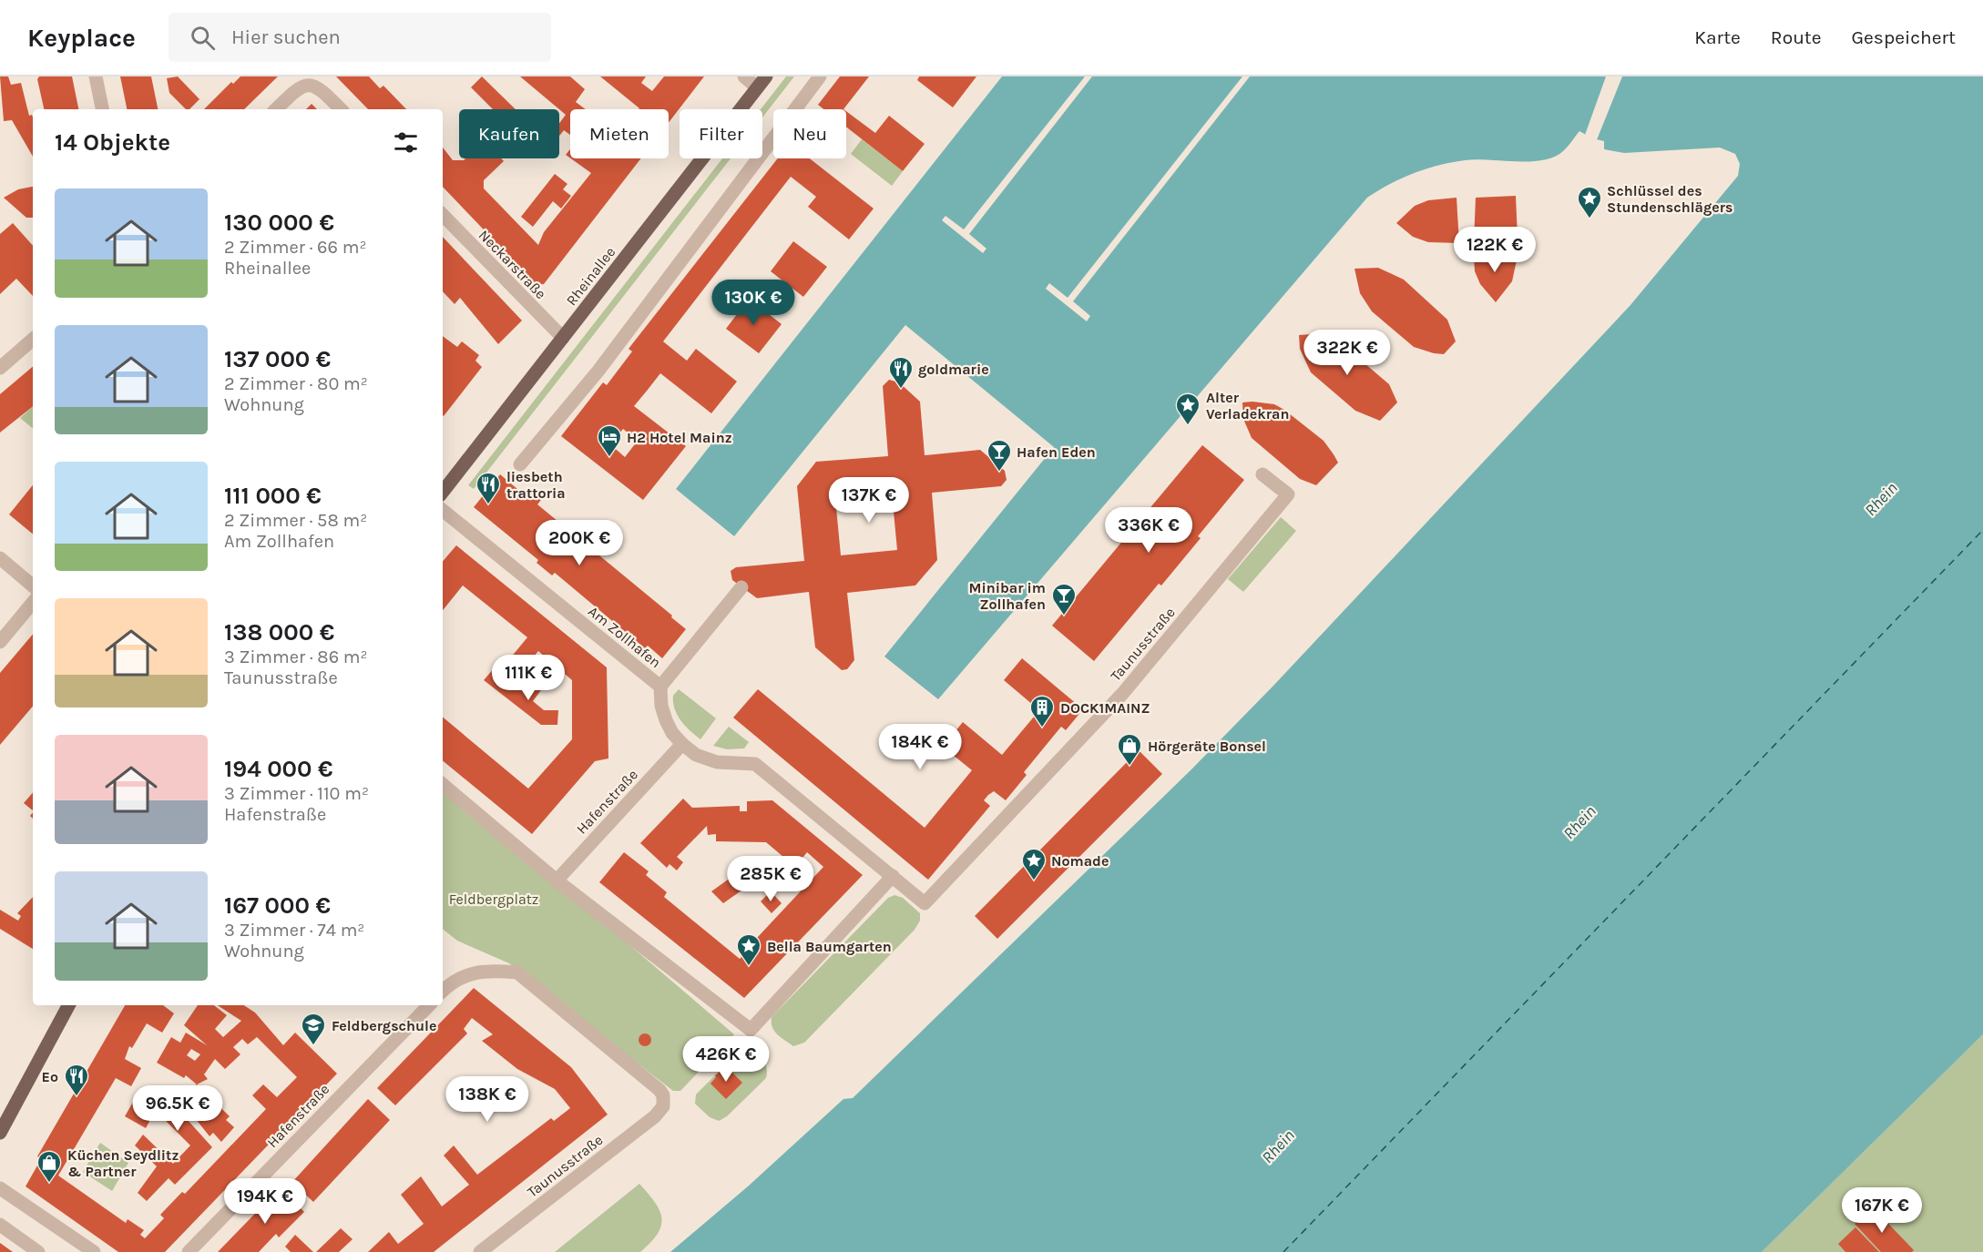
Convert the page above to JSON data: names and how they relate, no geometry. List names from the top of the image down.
{
  "streets": {
    "main road": ["Rheinallee"],
    "street": [
      "Neckarstraße",
      "Am Zollhafen",
      "Taunusstraße",
      "Hafenstraße"
    ]
  },
  "crossings": [
    ["Neckarstraße", "Rheinallee"],
    ["Am Zollhafen", "Taunusstraße"],
    ["Am Zollhafen", "Hafenstraße"]
  ],
  "water": ["Rhein"],
  "parks": ["Feldbergplatz"],
  "places": {
    "place": [
      "Schlüssel des Stundenschlägers",
      "Alter Verladekran",
      "Nomade",
      "Bella Baumgarten"
    ],
    "restaurant": ["goldmarie", "liesbeth trattoria", "Eo"],
    "hotel": ["H2 Hotel Mainz"],
    "bar": ["Hafen Eden", "Minibar im Zollhafen"],
    "building": ["DOCK1MAINZ"],
    "shop": ["Hörgeräte Bonsel", "Küchen Seydlitz & Partner"],
    "school or university": ["Feldbergschule"]
  },
  "page": {
    "header": "Keyplace",
    "search": "Hier suchen",
    "nav": ["Karte", "Route", "Gespeichert"],
    "chip": [
      "Kaufen",
      "Mieten",
      "Filter",
      "Neu"
    ],
    "heading": "14 Objekte",
    "list": [
      {
        "name": "130 000 €",
        "note": "2 Zimmer · 66 m² · Rheinallee"
      },
      {
        "name": "137 000 €",
        "note": "2 Zimmer · 80 m² · Wohnung"
      },
      {
        "name": "111 000 €",
        "note": "2 Zimmer · 58 m² · Am Zollhafen"
      },
      {
        "name": "138 000 €",
        "note": "3 Zimmer · 86 m² · Taunusstraße"
      },
      {
        "name": "194 000 €",
        "note": "3 Zimmer · 110 m² · Hafenstraße"
      },
      {
        "name": "167 000 €",
        "note": "3 Zimmer · 74 m² · Wohnung"
      }
    ],
    "price": [
      "122K €",
      "130K €",
      "322K €",
      "137K €",
      "336K €",
      "200K €",
      "111K €",
      "184K €",
      "285K €",
      "426K €",
      "138K €",
      "96.5K €",
      "194K €",
      "167K €"
    ]
  }
}
